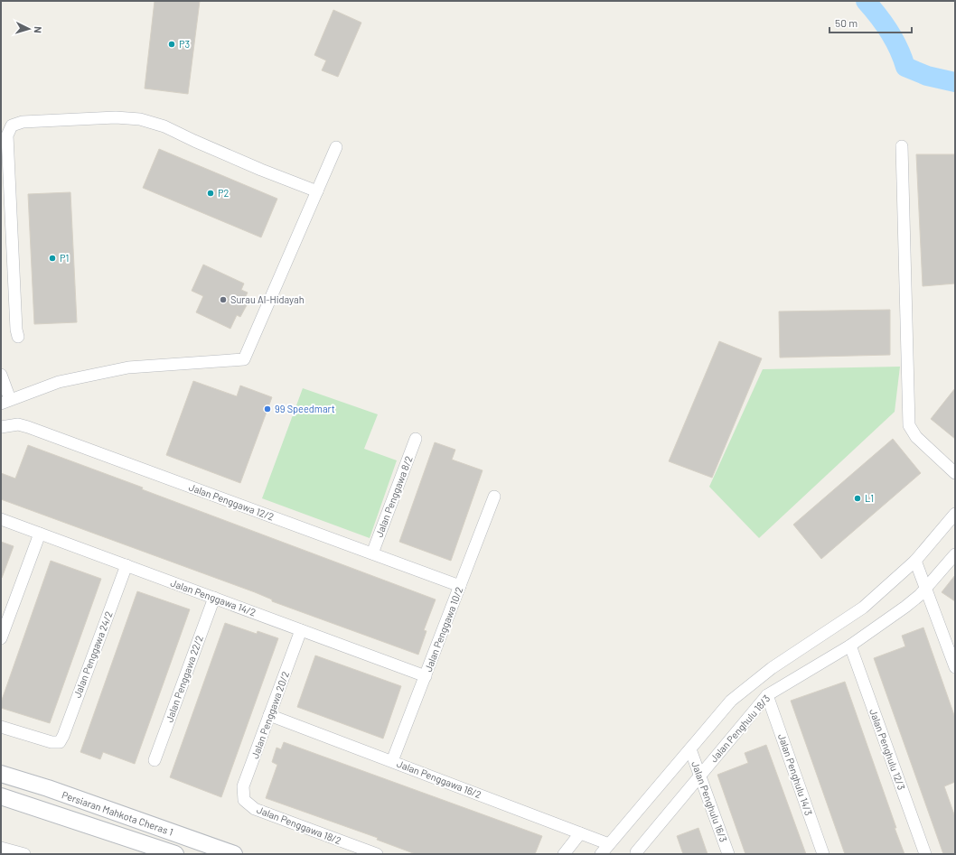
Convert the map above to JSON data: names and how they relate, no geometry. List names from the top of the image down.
{
  "streets": {
    "main road": ["Persiaran Mahkota Cheras 1"],
    "street": [
      "Jalan Penggawa 8/2",
      "Jalan Penggawa 12/2",
      "Jalan Penggawa 14/2",
      "Jalan Penggawa 10/2",
      "Jalan Penggawa 24/2",
      "Jalan Penggawa 22/2",
      "Jalan Penggawa 20/2",
      "Jalan Penghulu 18/3",
      "Jalan Penghulu 12/3",
      "Jalan Penghulu 14/3",
      "Jalan Penggawa 16/2",
      "Jalan Penghulu 16/3",
      "Jalan Penggawa 18/2"
    ]
  },
  "crossings": [
    ["Jalan Penggawa 8/2", "Jalan Penggawa 12/2"],
    ["Jalan Penggawa 12/2", "Jalan Penggawa 10/2"],
    ["Jalan Penggawa 14/2", "Jalan Penggawa 10/2"],
    ["Jalan Penggawa 14/2", "Jalan Penggawa 24/2"],
    ["Jalan Penggawa 14/2", "Jalan Penggawa 22/2"],
    ["Jalan Penggawa 14/2", "Jalan Penggawa 20/2"],
    ["Jalan Penggawa 10/2", "Jalan Penggawa 16/2"],
    ["Jalan Penggawa 20/2", "Jalan Penggawa 16/2"],
    ["Jalan Penggawa 20/2", "Jalan Penggawa 18/2"],
    ["Jalan Penghulu 18/3", "Jalan Penghulu 12/3"],
    ["Jalan Penghulu 18/3", "Jalan Penghulu 14/3"],
    ["Jalan Penghulu 18/3", "Jalan Penghulu 16/3"]
  ],
  "places": [
    "P3",
    "P2",
    "P1",
    "Surau Al-Hidayah",
    "99 Speedmart",
    "L1"
  ],
  "scale_bar": "50 m",
  "north": "right"
}
